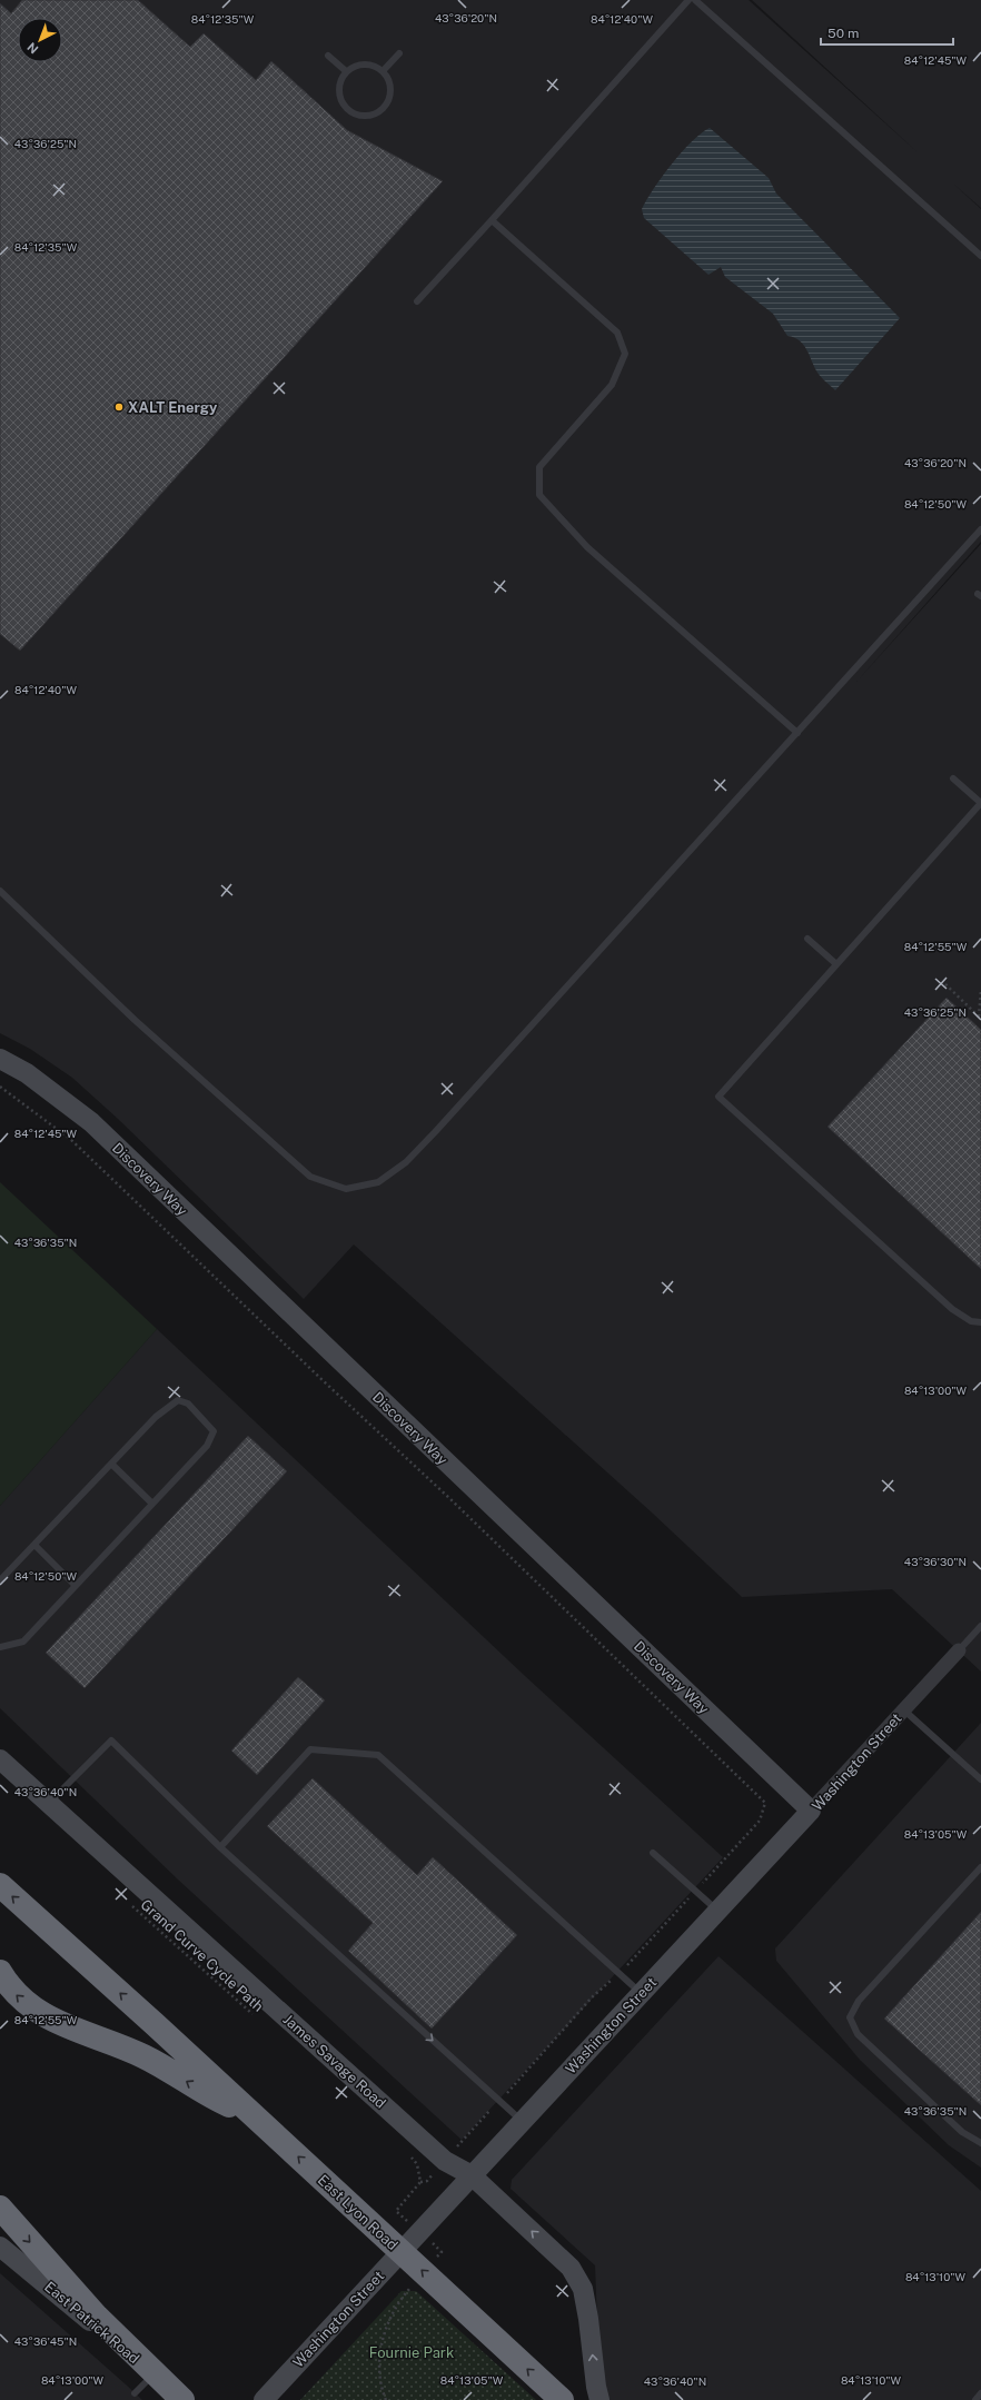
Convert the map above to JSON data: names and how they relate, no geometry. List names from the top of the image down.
{
  "streets": {
    "highway": ["East Lyon Road", "East Patrick Road"],
    "street": ["Discovery Way", "Washington Street", "James Savage Road"],
    "path": ["Grand Curve Cycle Path"]
  },
  "crossings": [
    ["Discovery Way", "Washington Street"],
    ["Washington Street", "James Savage Road"],
    ["Washington Street", "East Lyon Road"]
  ],
  "parks": ["Fournie Park"],
  "places": ["XALT Energy"],
  "scale_bar": "50 m",
  "north": "bottom left",
  "coordinates": [
    "43°36'20\"N",
    "84°12'40\"W",
    "84°12'35\"W",
    "84°12'45\"W",
    "43°36'25\"N",
    "84°12'50\"W",
    "84°12'55\"W",
    "43°36'35\"N",
    "84°13'00\"W",
    "43°36'30\"N",
    "43°36'40\"N",
    "84°13'05\"W",
    "84°13'10\"W",
    "43°36'45\"N"
  ]
}
